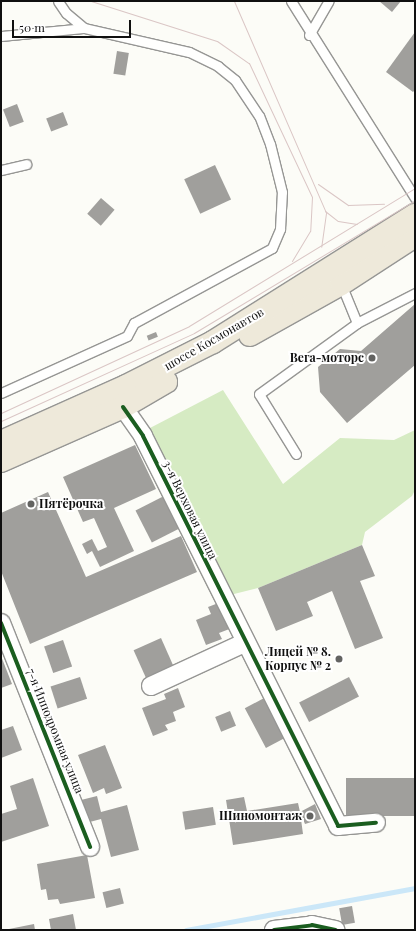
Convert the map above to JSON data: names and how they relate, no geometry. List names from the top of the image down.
{
  "streets": {
    "main road": ["шоссе Космонавтов"],
    "street": ["3-я Верховая улица", "7-я Ипподромная улица"]
  },
  "crossings": [
    ["шоссе Космонавтов", "3-я Верховая улица"]
  ],
  "places": [
    "Вега-моторс",
    "Пятёрочка",
    "Лицей № 8. Корпус № 2",
    "Шиномонтаж"
  ],
  "scale_bar": "50 m"
}
